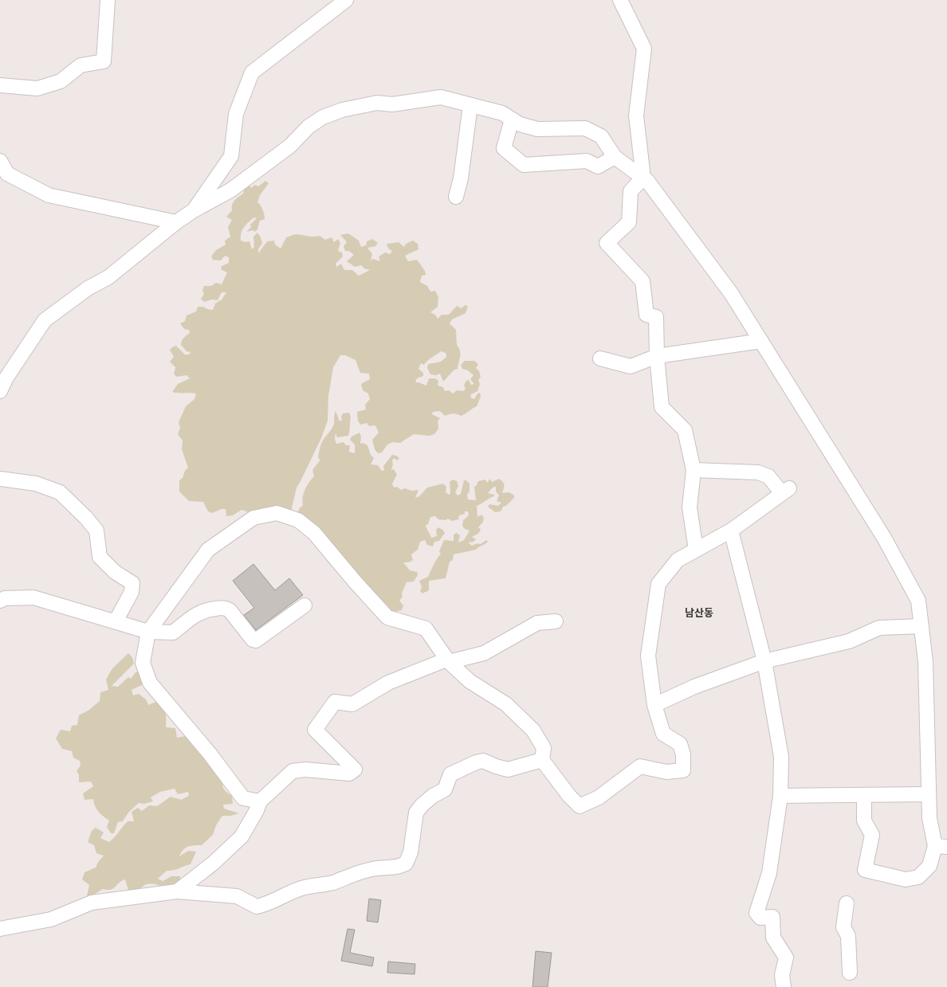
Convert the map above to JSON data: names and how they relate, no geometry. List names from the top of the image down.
{
  "districts": ["남산동"]
}
